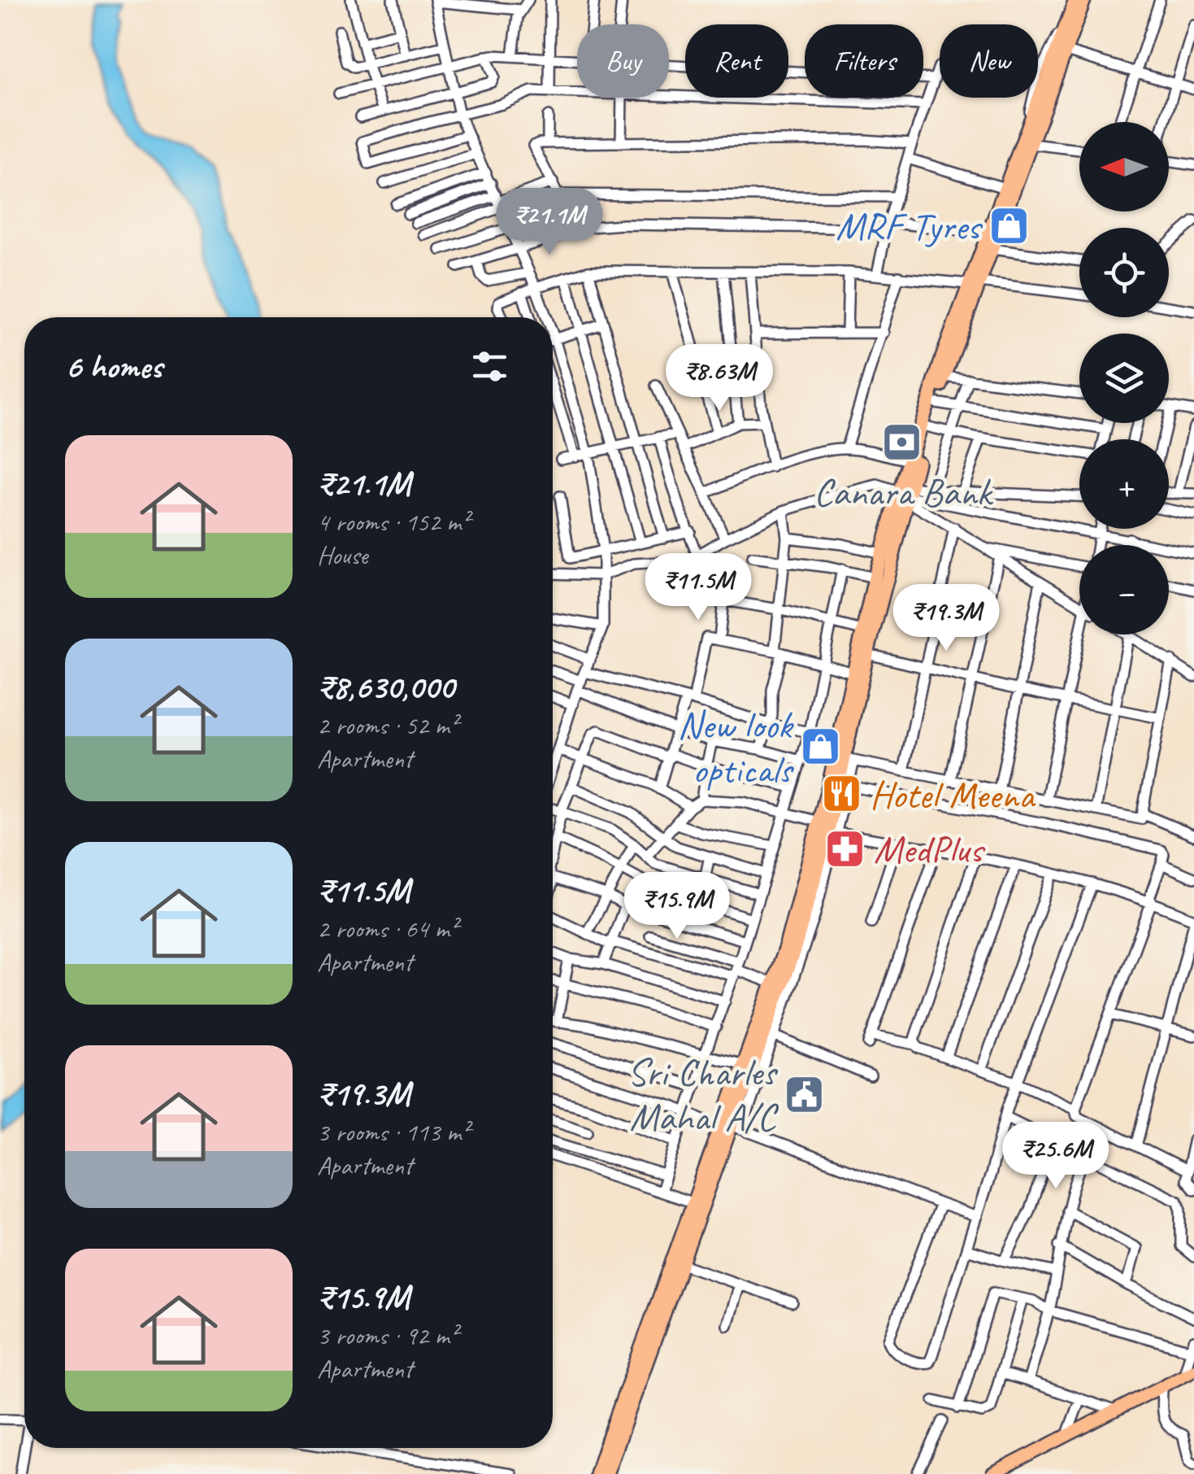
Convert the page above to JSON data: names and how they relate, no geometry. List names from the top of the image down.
{
  "places": {
    "shop": ["MRF Tyres", "New look opticals"],
    "bank": ["Canara Bank"],
    "restaurant": ["Hotel Meena"],
    "pharmacy": ["MedPlus"],
    "public building": ["Sri Charles Mahal A/C"]
  },
  "north": "left",
  "page": {
    "chip": [
      "Buy",
      "Rent",
      "Filters",
      "New"
    ],
    "map_buttons": ["+", "−"],
    "price": [
      "₹21.1M",
      "₹8.63M",
      "₹11.5M",
      "₹19.3M",
      "₹15.9M",
      "₹25.6M"
    ],
    "heading": "6 homes",
    "list": [
      {
        "name": "₹21.1M",
        "note": "4 rooms · 152 m² · House"
      },
      {
        "name": "₹8,630,000",
        "note": "2 rooms · 52 m² · Apartment"
      },
      {
        "name": "₹11.5M",
        "note": "2 rooms · 64 m² · Apartment"
      },
      {
        "name": "₹19.3M",
        "note": "3 rooms · 113 m² · Apartment"
      },
      {
        "name": "₹15.9M",
        "note": "3 rooms · 92 m² · Apartment"
      }
    ]
  }
}
